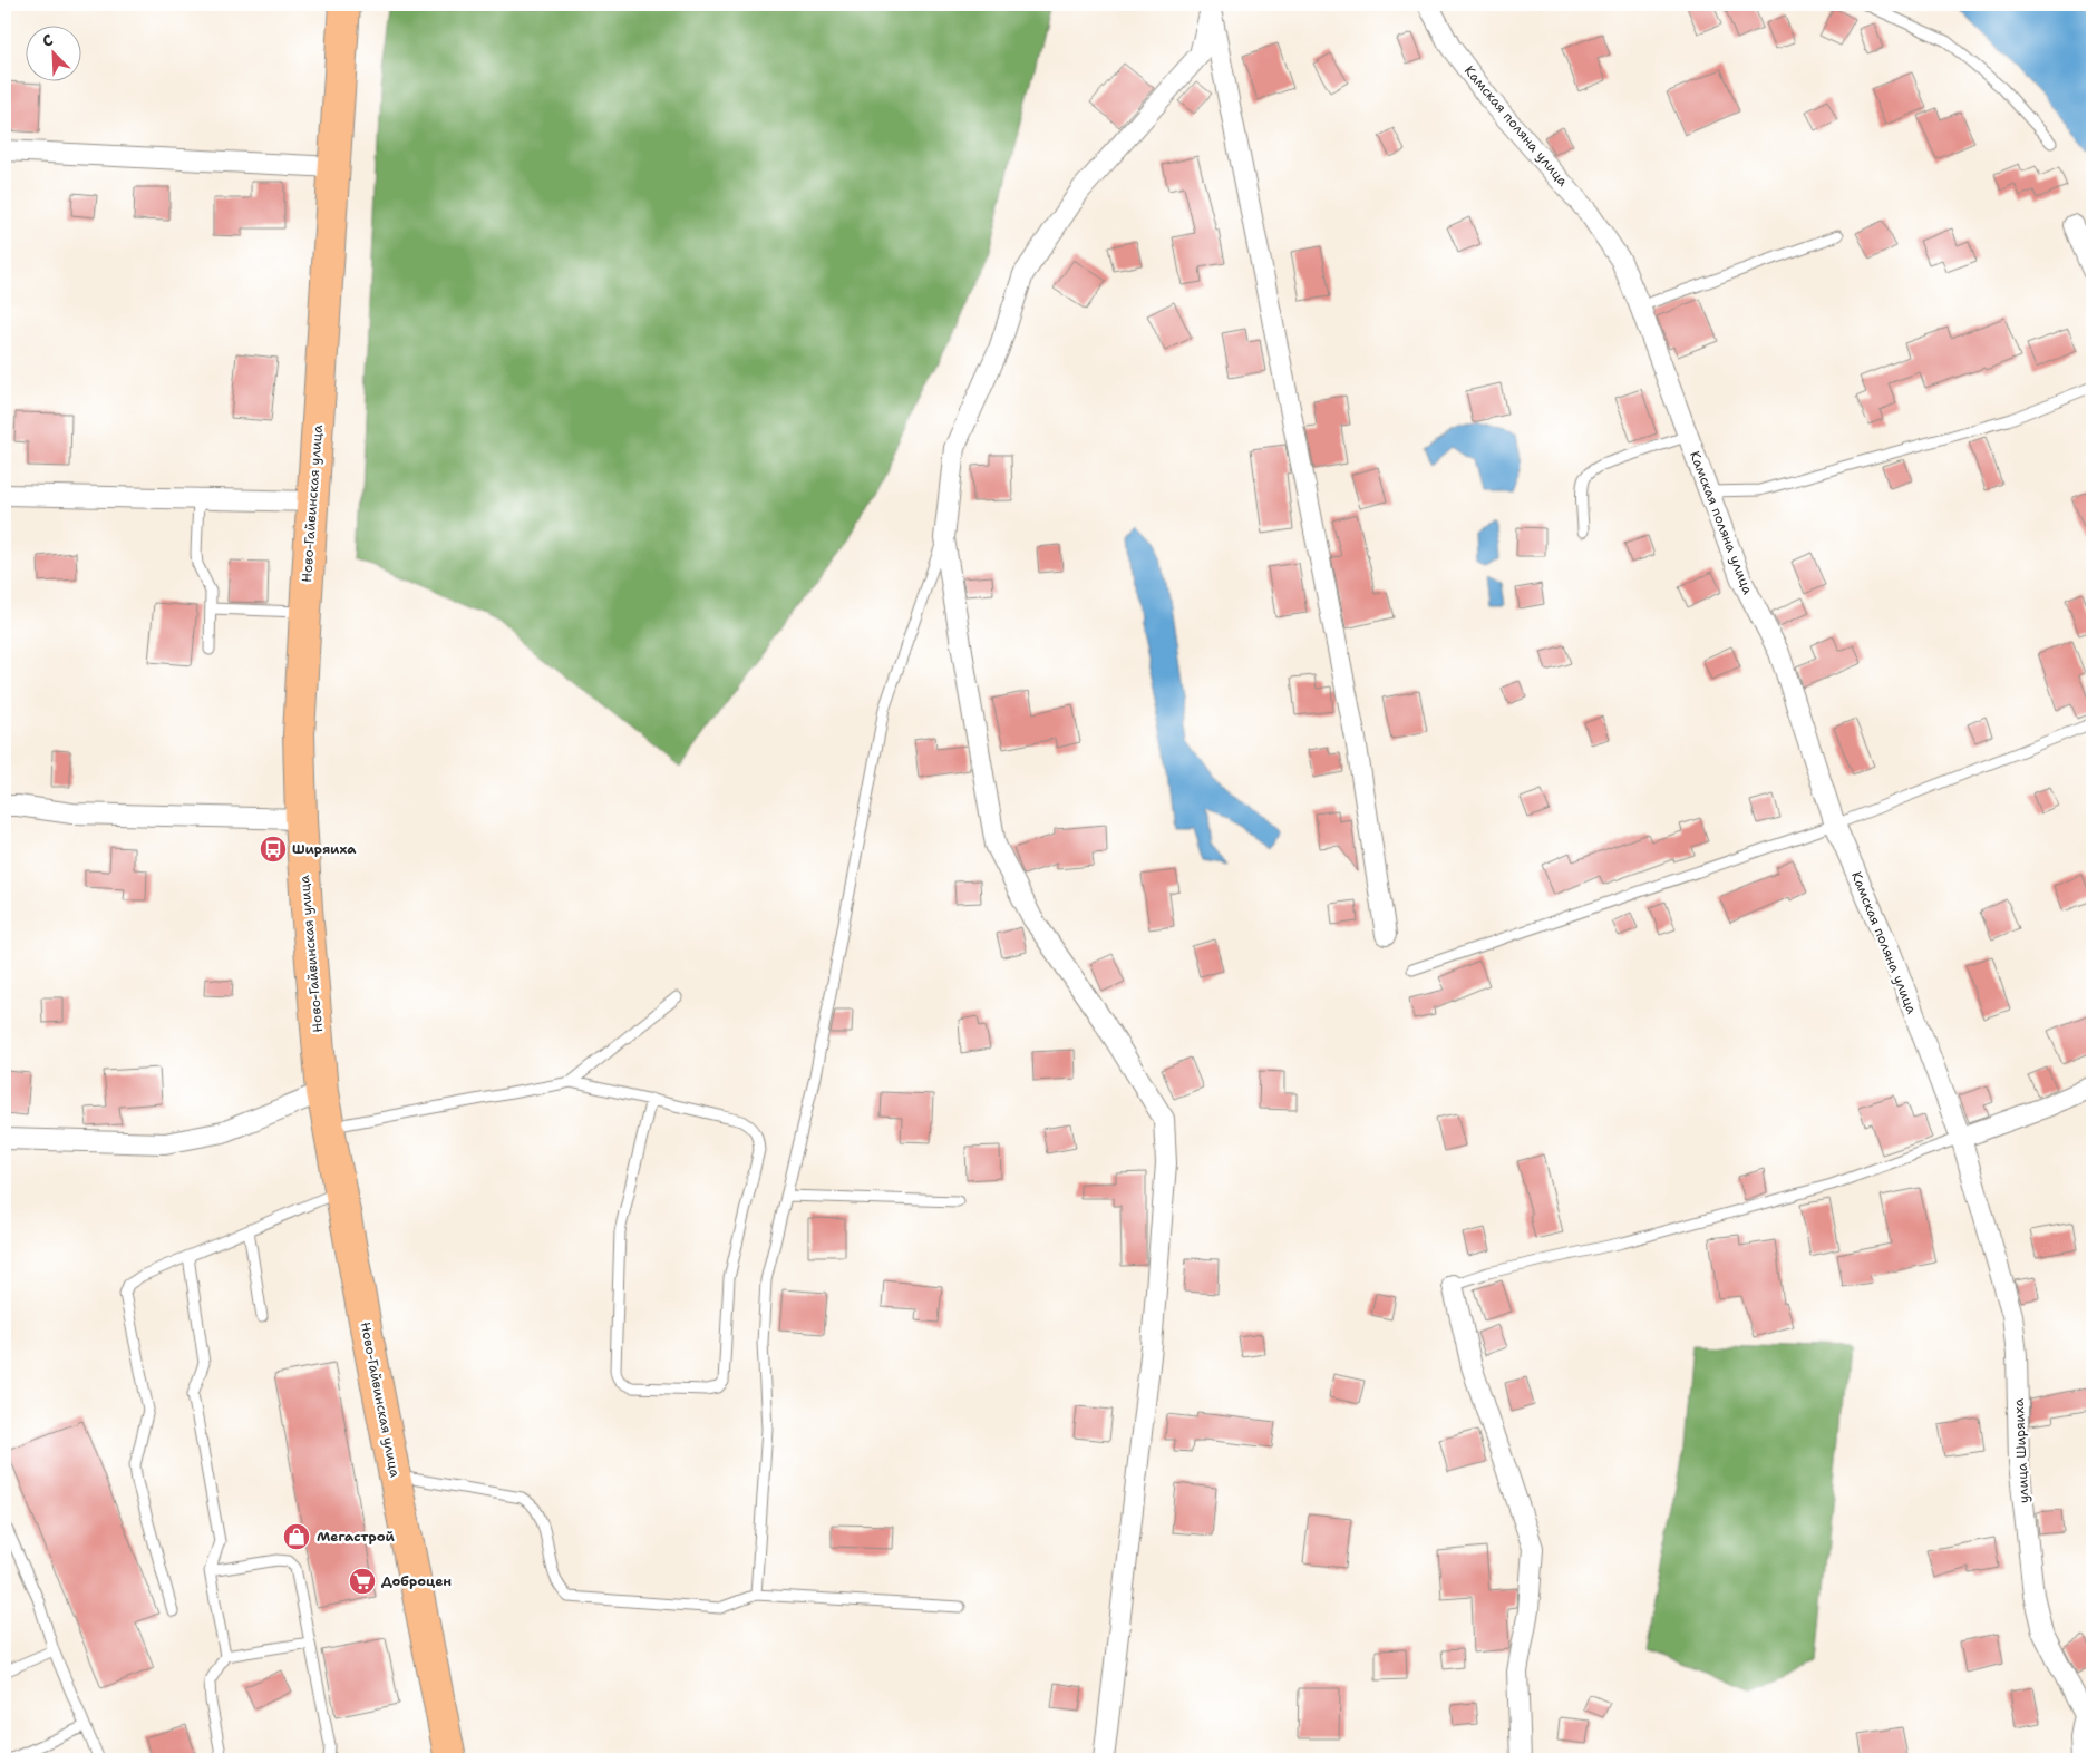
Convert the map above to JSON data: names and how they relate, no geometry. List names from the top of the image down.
{
  "streets": {
    "main road": ["Ново-Гайвинская улица"],
    "street": ["Камская поляна улица", "улица Ширяиха"]
  },
  "crossings": [
    ["Камская поляна улица", "улица Ширяиха"]
  ],
  "places": {
    "bus stop": ["Ширяиха"],
    "shop": ["Мегастрой"],
    "supermarket": ["Доброцен"]
  },
  "north": "top left"
}
